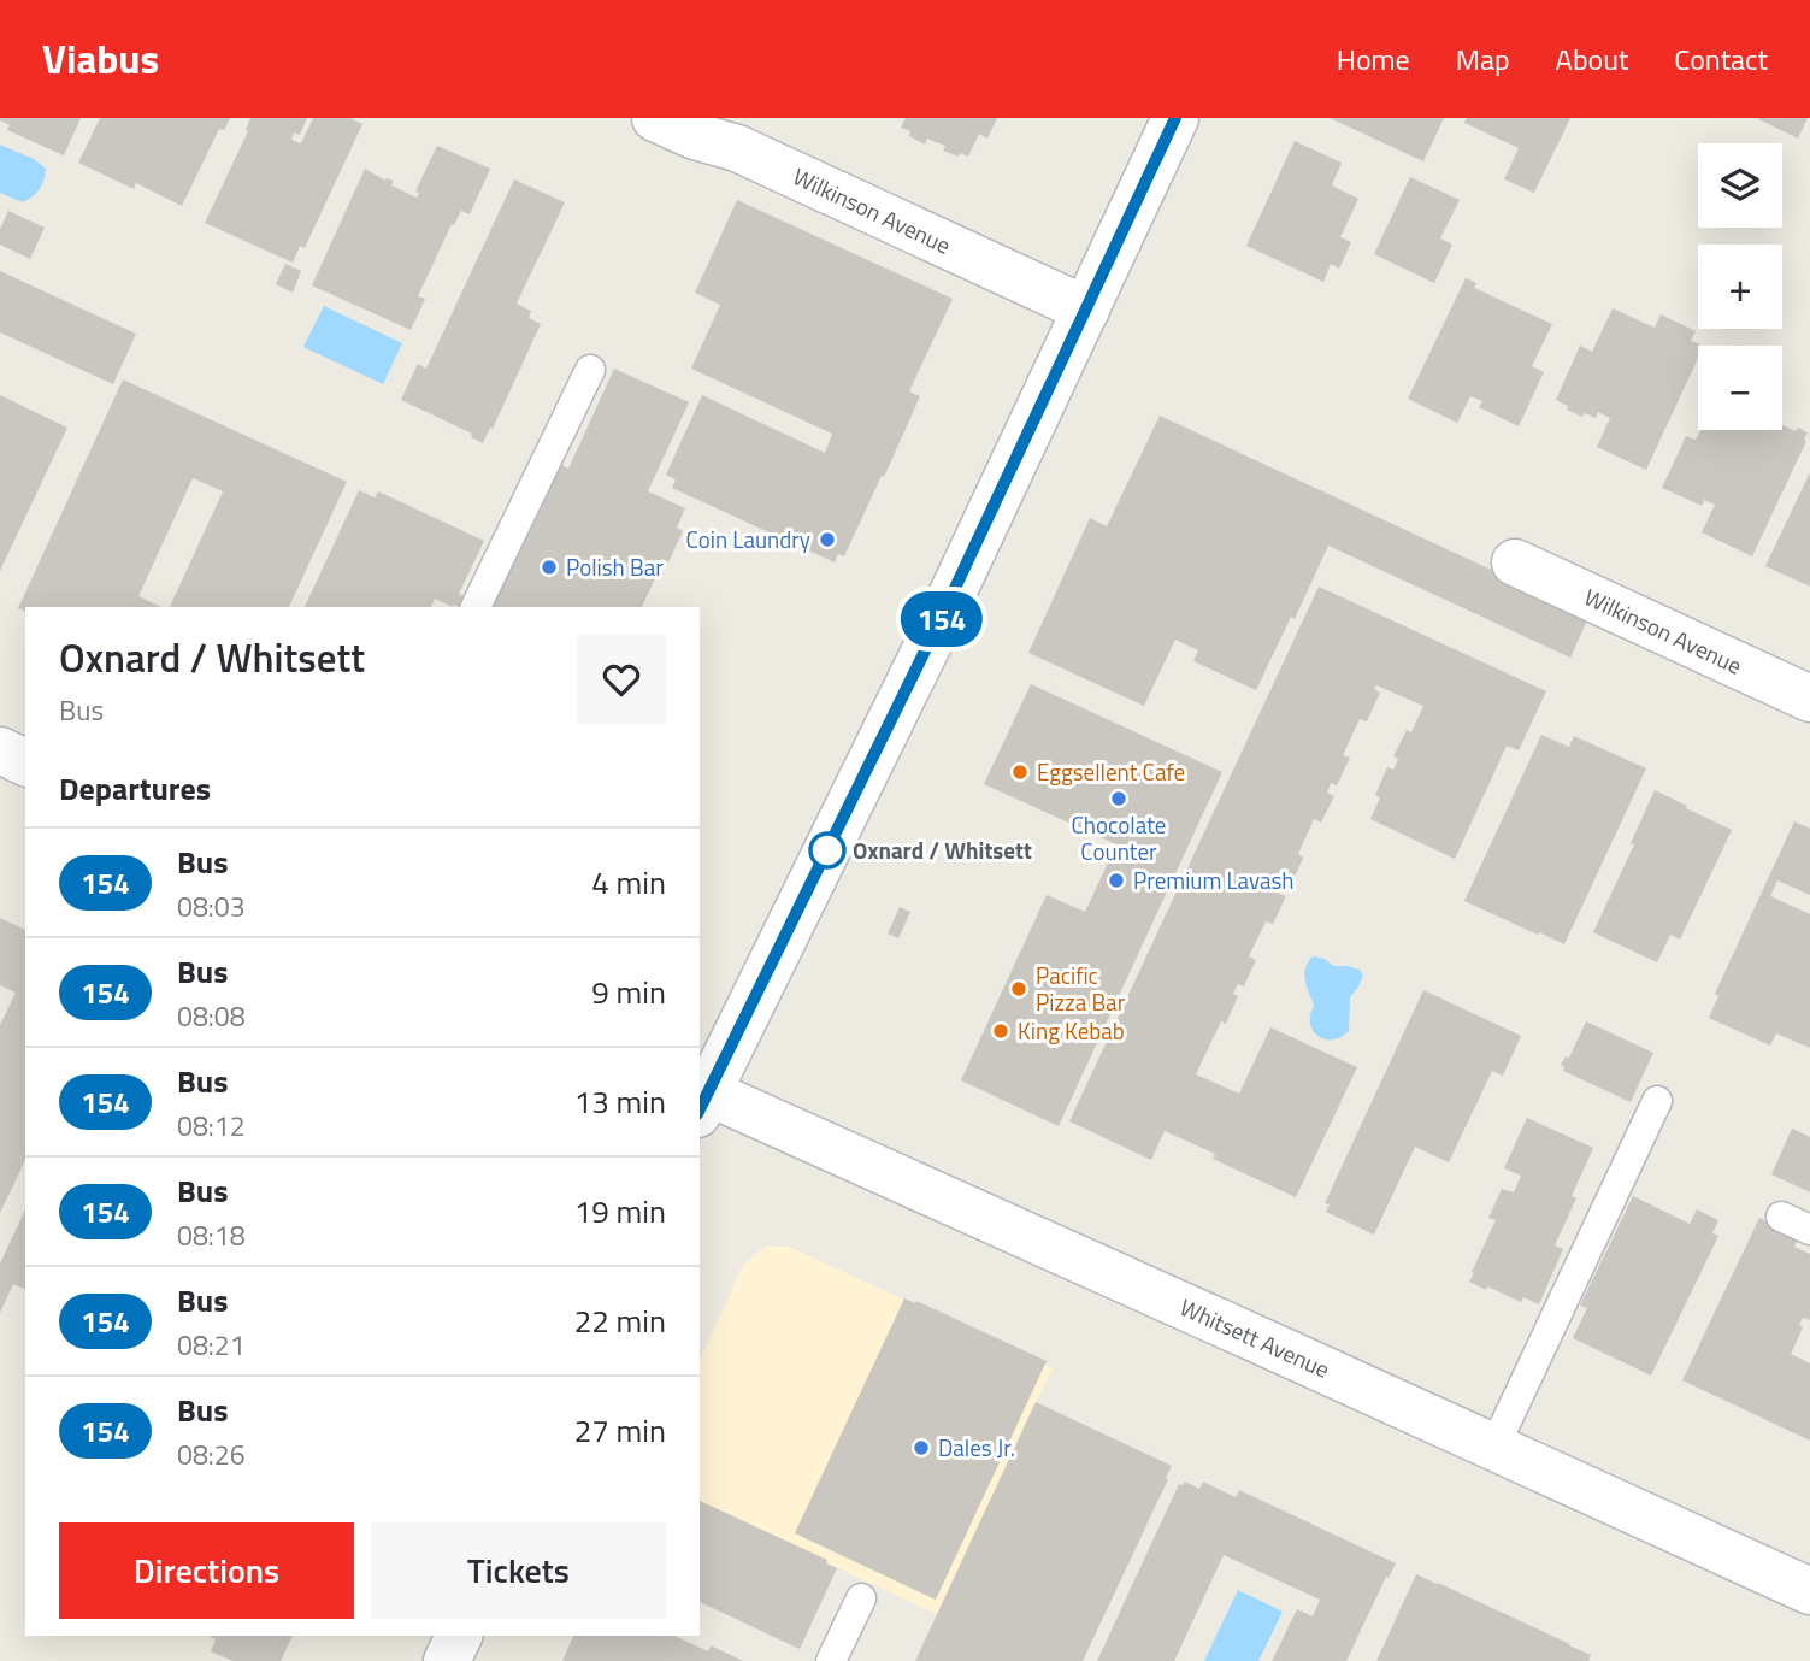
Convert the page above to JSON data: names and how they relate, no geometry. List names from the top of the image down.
{
  "streets": {
    "main road": ["Wilkinson Avenue", "Whitsett Avenue"]
  },
  "places": [
    "Coin Laundry",
    "Polish Bar",
    "Eggsellent Cafe",
    "Chocolate Counter",
    "Oxnard / Whitsett",
    "Premium Lavash",
    "Pacific Pizza Bar",
    "King Kebab",
    "Dales Jr."
  ],
  "lines": ["bus line 154"],
  "page": {
    "header": "Viabus",
    "nav": [
      "Home",
      "Map",
      "About",
      "Contact"
    ],
    "on_map": "154",
    "map_buttons": ["+", "−"],
    "heading": [
      ["Oxnard / Whitsett", "Bus"],
      "Departures"
    ],
    "list": [
      {
        "mark": "154",
        "name": "Bus",
        "note": "08:03",
        "value": "4 min"
      },
      {
        "mark": "154",
        "name": "Bus",
        "note": "08:08",
        "value": "9 min"
      },
      {
        "mark": "154",
        "name": "Bus",
        "note": "08:12",
        "value": "13 min"
      },
      {
        "mark": "154",
        "name": "Bus",
        "note": "08:18",
        "value": "19 min"
      },
      {
        "mark": "154",
        "name": "Bus",
        "note": "08:21",
        "value": "22 min"
      },
      {
        "mark": "154",
        "name": "Bus",
        "note": "08:26",
        "value": "27 min"
      }
    ],
    "buttons": ["Directions", "Tickets"]
  }
}
